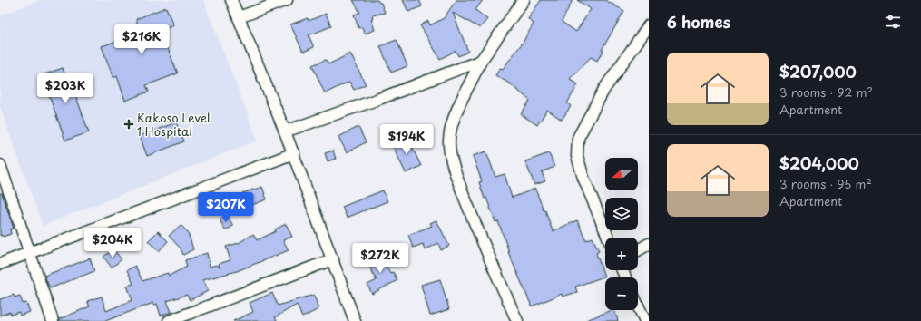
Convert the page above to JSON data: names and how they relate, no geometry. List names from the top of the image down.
{
  "places": {
    "health": ["Kakoso Level 1 Hospital"]
  },
  "north": "left",
  "page": {
    "heading": "6 homes",
    "price": [
      "$216K",
      "$203K",
      "$194K",
      "$207K",
      "$204K",
      "$272K"
    ],
    "list": [
      {
        "name": "$207,000",
        "note": "3 rooms · 92 m² · Apartment"
      },
      {
        "name": "$204,000",
        "note": "3 rooms · 95 m² · Apartment"
      }
    ],
    "map_buttons": ["+", "−"]
  }
}
